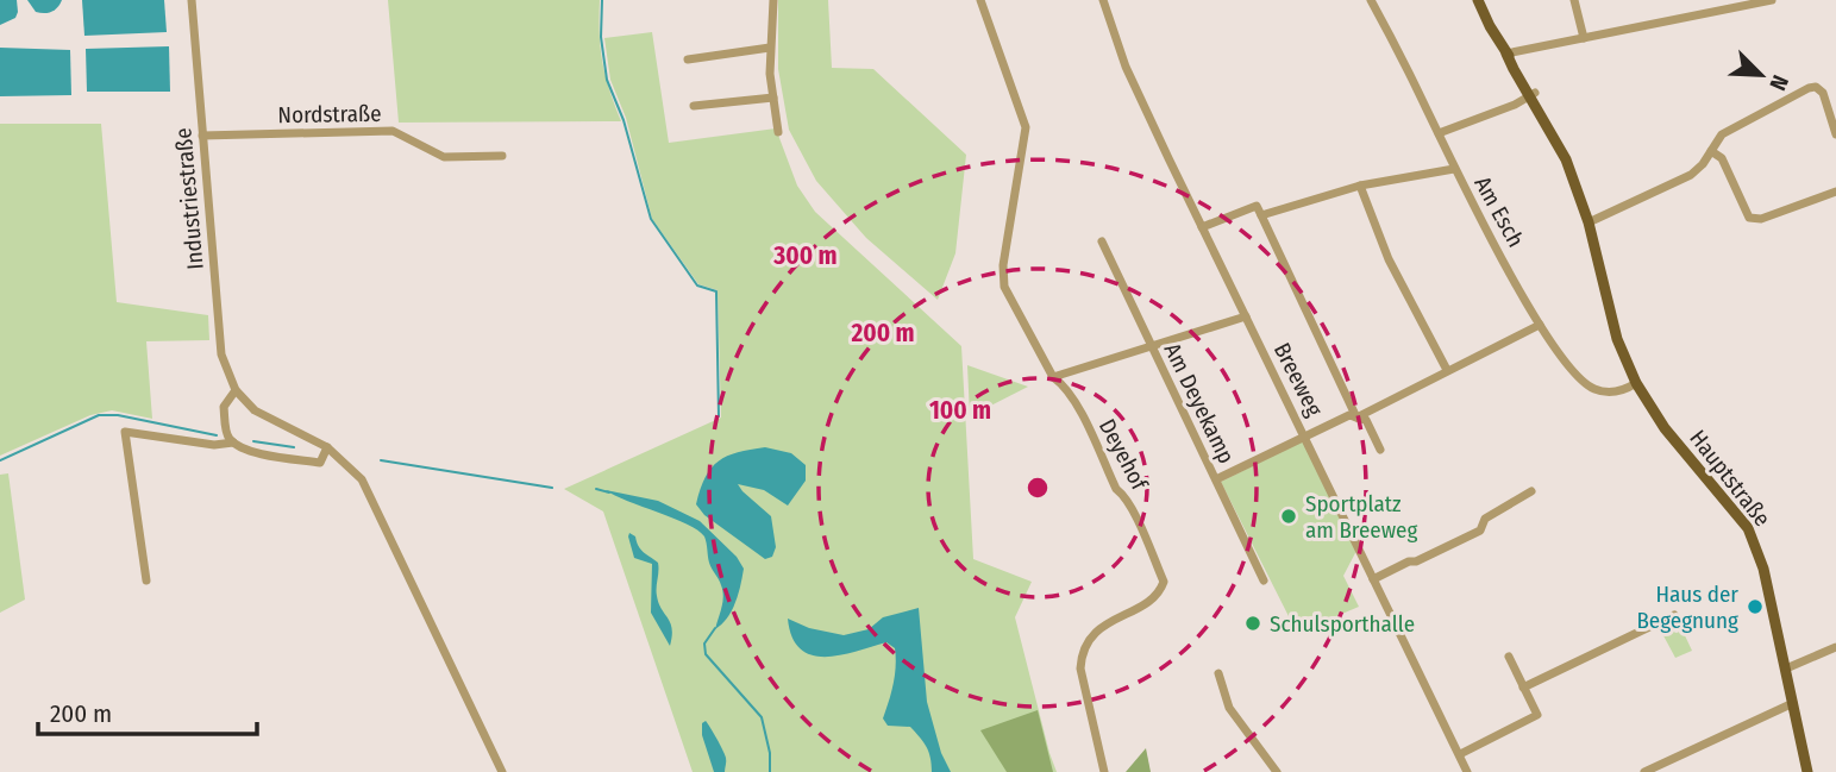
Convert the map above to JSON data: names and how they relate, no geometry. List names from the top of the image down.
{
  "streets": {
    "main road": ["Hauptstraße"],
    "street": [
      "Nordstraße",
      "Industriestraße",
      "Am Esch",
      "Breeweg",
      "Am Deyekamp",
      "Deyehof"
    ]
  },
  "crossings": [
    ["Nordstraße", "Industriestraße"],
    ["Am Esch", "Hauptstraße"]
  ],
  "places": ["Sportplatz am Breeweg", "Haus der Begegnung", "Schulsporthalle"],
  "scale_bar": "200 m",
  "north": "bottom right",
  "rings": ["300 m", "200 m", "100 m"]
}
